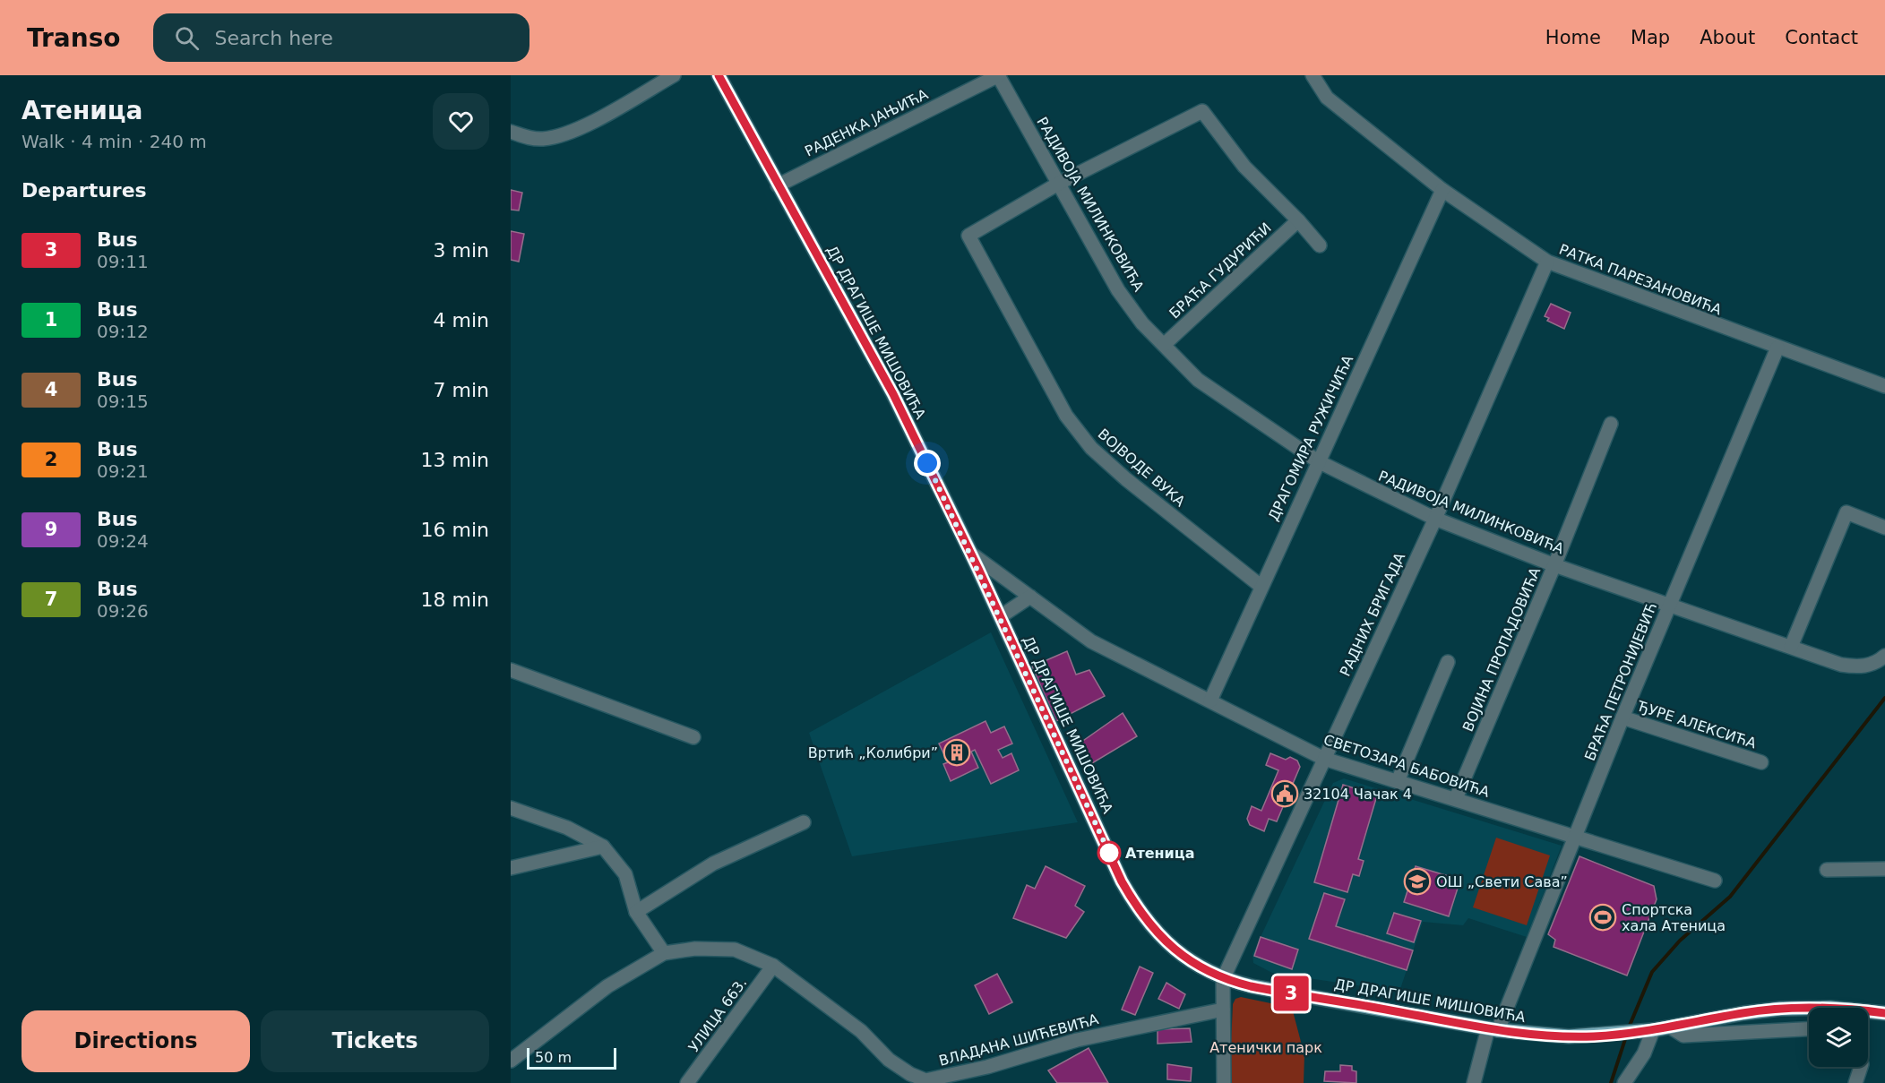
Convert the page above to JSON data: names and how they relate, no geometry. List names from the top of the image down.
{
  "streets": {
    "main road": ["ДР ДРАГИШЕ МИШОВИЋА"],
    "street": [
      "РАДЕНКА ЈАЊИЋА",
      "РАДИВОЈА МИЛИНКОВИЋА",
      "БРАЋА ГУДУРИЋИ",
      "РАТКА ПАРЕЗАНОВИЋА",
      "ДРАГОМИРА РУЖИЧИЋА",
      "ВОЈВОДЕ ВУКА",
      "РАДНИХ БРИГАДА",
      "ВОЈИНА ПРОПАДОВИЋА",
      "БРАЋА ПЕТРОНИЈЕВИЋ",
      "ЂУРЕ АЛЕКСИЋА",
      "СВЕТОЗАРА БАБОВИЋА",
      "УЛИЦА 663.",
      "ВЛАДАНА ШИЋЕВИЋА"
    ]
  },
  "crossings": [
    ["РАДЕНКА ЈАЊИЋА", "РАДИВОЈА МИЛИНКОВИЋА"],
    ["РАДЕНКА ЈАЊИЋА", "ДР ДРАГИШЕ МИШОВИЋА"],
    ["РАДИВОЈА МИЛИНКОВИЋА", "БРАЋА ГУДУРИЋИ"],
    ["РАДИВОЈА МИЛИНКОВИЋА", "ДРАГОМИРА РУЖИЧИЋА"],
    ["РАДИВОЈА МИЛИНКОВИЋА", "ВОЈВОДЕ ВУКА"],
    ["РАДИВОЈА МИЛИНКОВИЋА", "РАДНИХ БРИГАДА"],
    ["РАДИВОЈА МИЛИНКОВИЋА", "ВОЈИНА ПРОПАДОВИЋА"],
    ["РАДИВОЈА МИЛИНКОВИЋА", "БРАЋА ПЕТРОНИЈЕВИЋ"],
    ["РАТКА ПАРЕЗАНОВИЋА", "ДРАГОМИРА РУЖИЧИЋА"],
    ["РАТКА ПАРЕЗАНОВИЋА", "РАДНИХ БРИГАДА"],
    ["РАТКА ПАРЕЗАНОВИЋА", "БРАЋА ПЕТРОНИЈЕВИЋ"],
    ["ДР ДРАГИШЕ МИШОВИЋА", "РАДНИХ БРИГАДА"],
    ["ДР ДРАГИШЕ МИШОВИЋА", "БРАЋА ПЕТРОНИЈЕВИЋ"],
    ["ДР ДРАГИШЕ МИШОВИЋА", "СВЕТОЗАРА БАБОВИЋА"],
    ["ДРАГОМИРА РУЖИЧИЋА", "ВОЈВОДЕ ВУКА"],
    ["ДРАГОМИРА РУЖИЧИЋА", "СВЕТОЗАРА БАБОВИЋА"],
    ["РАДНИХ БРИГАДА", "СВЕТОЗАРА БАБОВИЋА"],
    ["ВОЈИНА ПРОПАДОВИЋА", "СВЕТОЗАРА БАБОВИЋА"],
    ["БРАЋА ПЕТРОНИЈЕВИЋ", "ЂУРЕ АЛЕКСИЋА"],
    ["БРАЋА ПЕТРОНИЈЕВИЋ", "СВЕТОЗАРА БАБОВИЋА"],
    ["УЛИЦА 663.", "ВЛАДАНА ШИЋЕВИЋА"]
  ],
  "parks": ["Атенички парк"],
  "places": {
    "building": ["Вртић „Колибри”"],
    "public building": ["32104 Чачак 4"],
    "other": ["Атеница"],
    "school or university": ["ОШ „Свети Сава”"],
    "sports": ["Спортска хала Атеница"]
  },
  "lines": ["bus line 3"],
  "scale_bar": "50 m",
  "page": {
    "header": "Transo",
    "search": "Search here",
    "nav": [
      "Home",
      "Map",
      "About",
      "Contact"
    ],
    "heading": [
      ["Атеница", "Walk · 4 min · 240 m"],
      "Departures"
    ],
    "on_map": "3",
    "list": [
      {
        "mark": "3",
        "name": "Bus",
        "note": "09:11",
        "value": "3 min"
      },
      {
        "mark": "1",
        "name": "Bus",
        "note": "09:12",
        "value": "4 min"
      },
      {
        "mark": "4",
        "name": "Bus",
        "note": "09:15",
        "value": "7 min"
      },
      {
        "mark": "2",
        "name": "Bus",
        "note": "09:21",
        "value": "13 min"
      },
      {
        "mark": "9",
        "name": "Bus",
        "note": "09:24",
        "value": "16 min"
      },
      {
        "mark": "7",
        "name": "Bus",
        "note": "09:26",
        "value": "18 min"
      }
    ],
    "buttons": ["Directions", "Tickets"],
    "scale": "50 m"
  }
}
